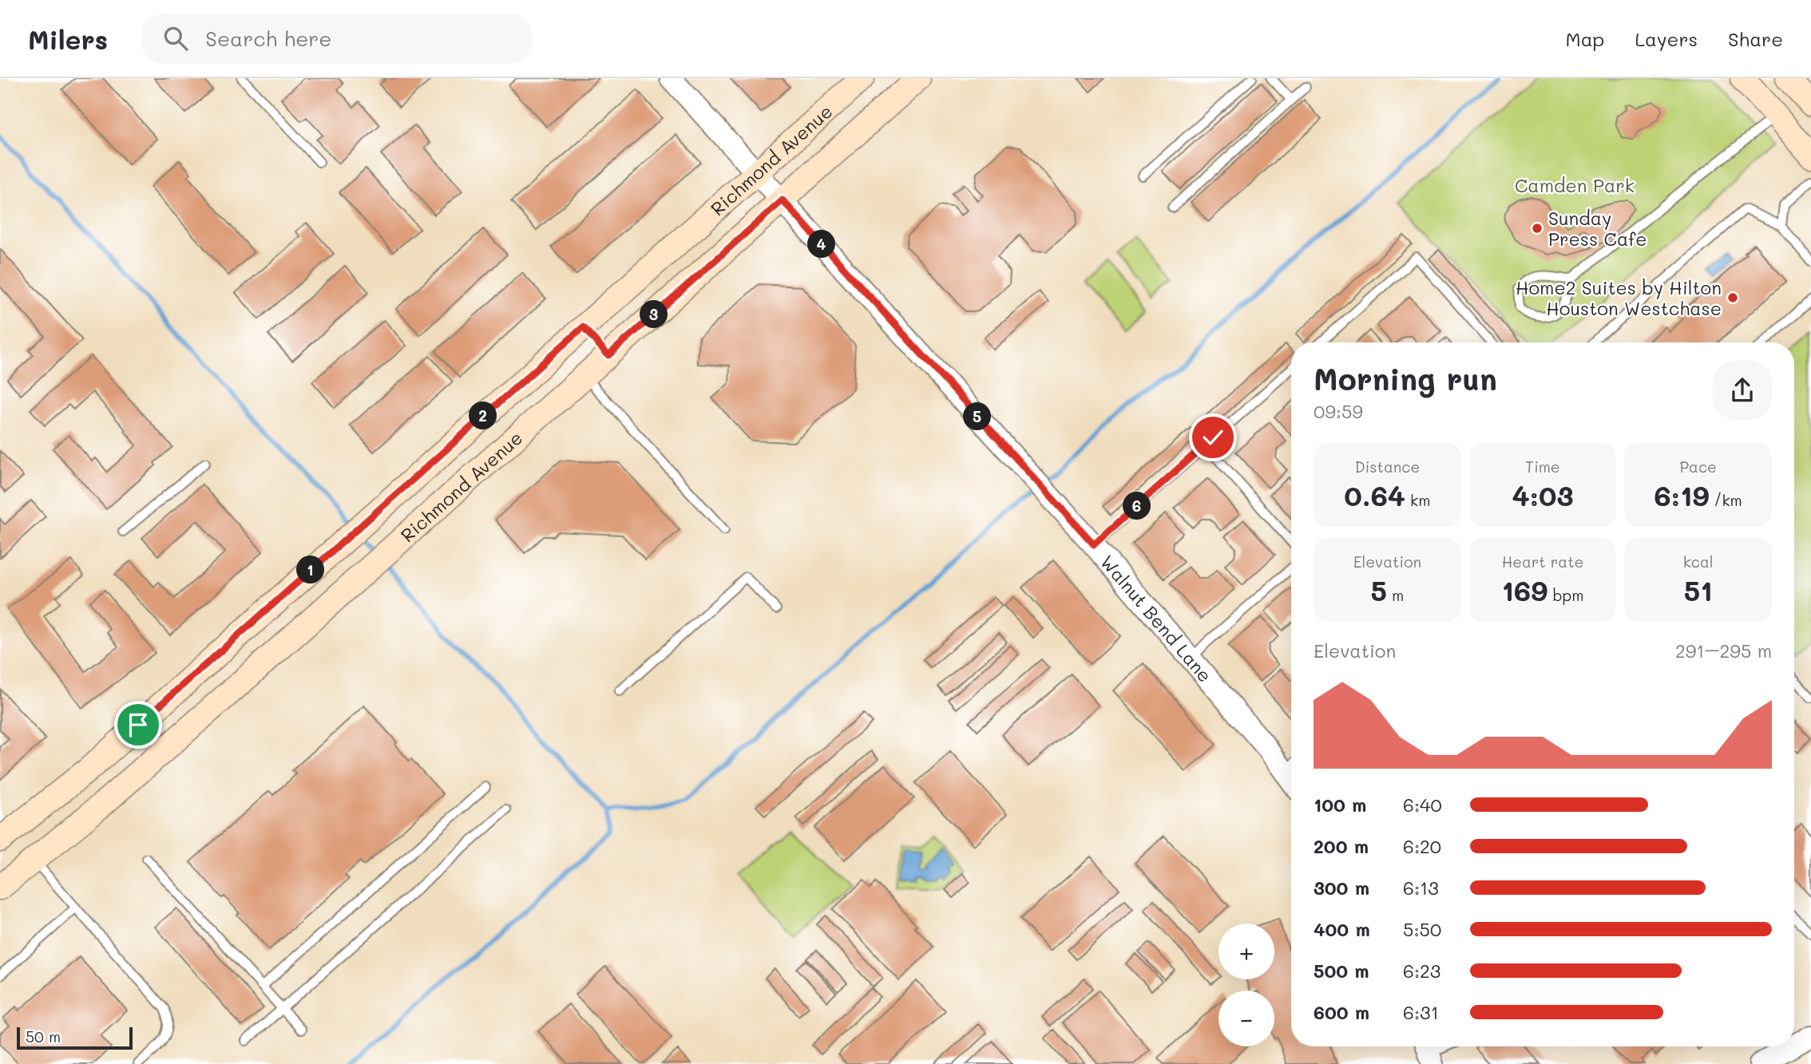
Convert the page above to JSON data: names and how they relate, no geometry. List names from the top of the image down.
{
  "streets": {
    "main road": ["Richmond Avenue"],
    "street": ["Walnut Bend Lane"]
  },
  "crossings": [
    ["Richmond Avenue", "Walnut Bend Lane"]
  ],
  "parks": ["Camden Park"],
  "places": ["Sunday Press Cafe", "Home2 Suites by Hilton Houston Westchase"],
  "scale_bar": "50 m",
  "page": {
    "header": "Milers",
    "search": "Search here",
    "nav": ["Map", "Layers", "Share"],
    "pins": [
      "4",
      "3",
      "2",
      "5",
      "6",
      "1"
    ],
    "heading": ["Morning run", "09:59"],
    "stats": [
      ["Distance", "0.64 km"],
      ["Time", "4:03"],
      ["Pace", "6:19 /km"],
      ["Elevation", "5 m"],
      ["Heart rate", "169 bpm"],
      ["kcal", "51"]
    ],
    "chart": ["Elevation", "291–295 m"],
    "list": [
      {
        "name": "100 m",
        "note": "6:40"
      },
      {
        "name": "200 m",
        "note": "6:20"
      },
      {
        "name": "300 m",
        "note": "6:13"
      },
      {
        "name": "400 m",
        "note": "5:50"
      },
      {
        "name": "500 m",
        "note": "6:23"
      },
      {
        "name": "600 m",
        "note": "6:31"
      }
    ],
    "map_buttons": ["+", "−"],
    "scale": "50 m"
  }
}
